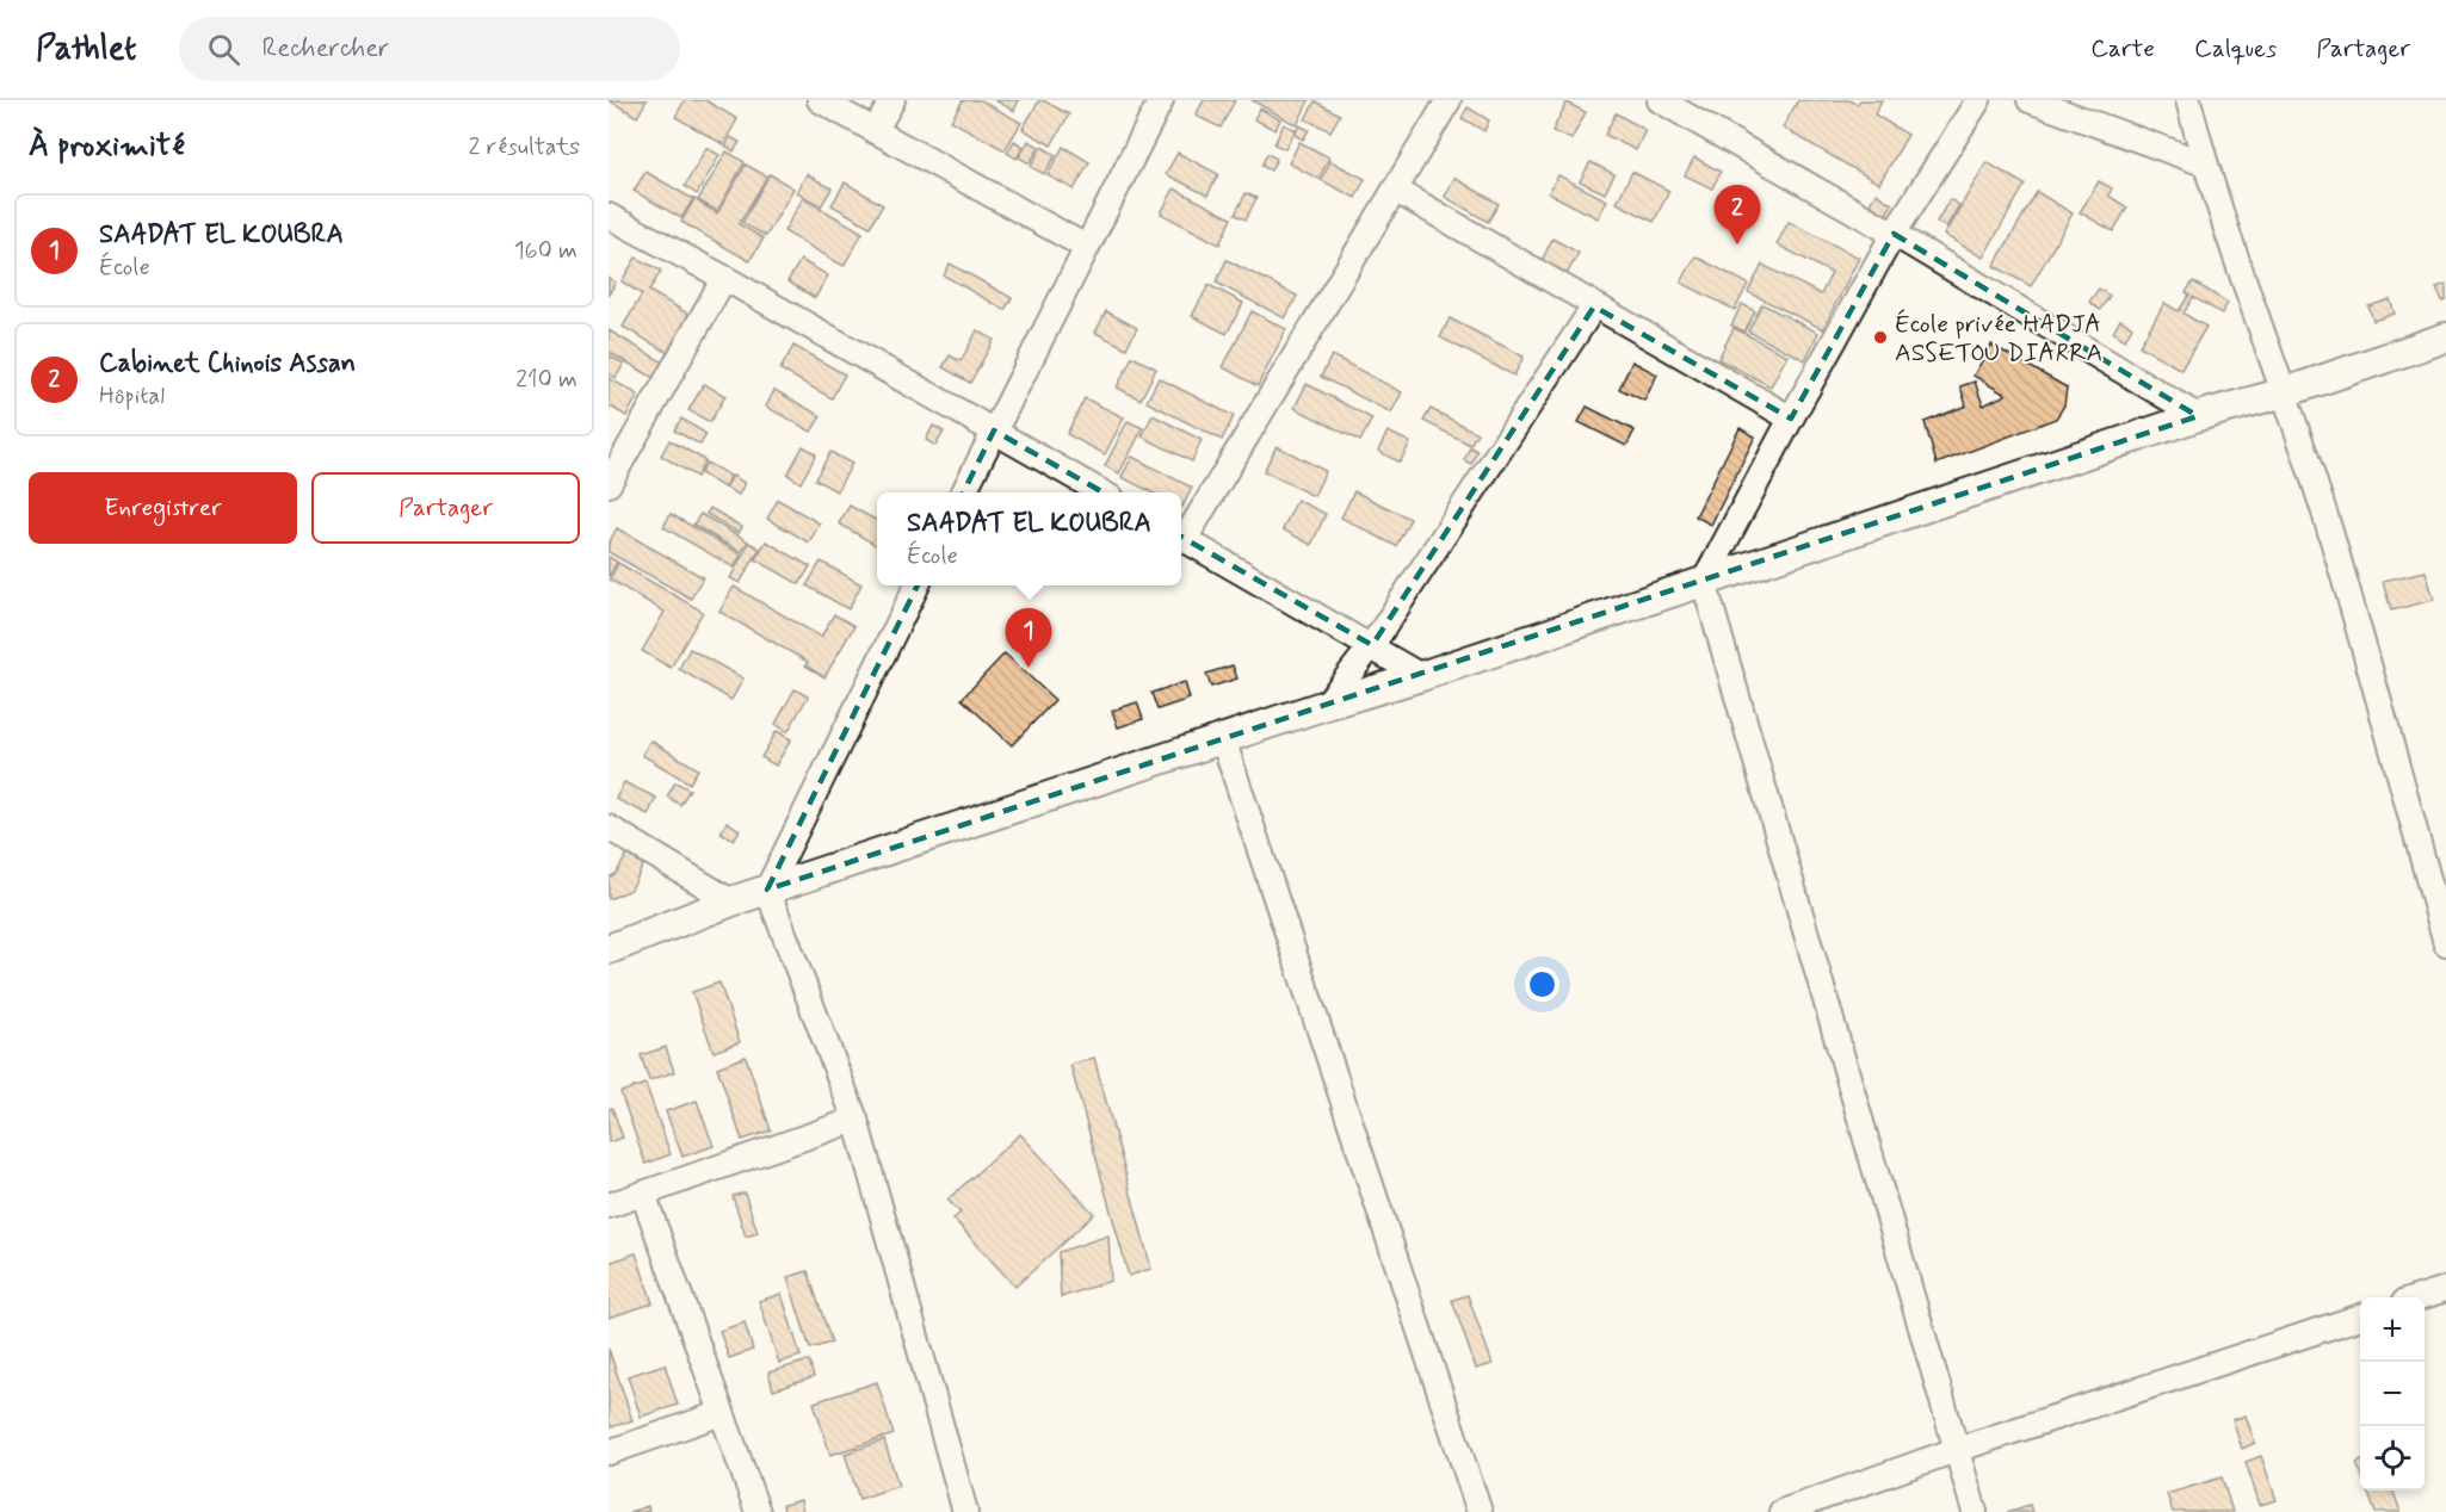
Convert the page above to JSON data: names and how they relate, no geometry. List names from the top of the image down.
{
  "places": ["École privée HADJA ASSETOU DIARRA"],
  "page": {
    "header": "Pathlet",
    "search": "Rechercher",
    "nav": ["Carte", "Calques", "Partager"],
    "heading": ["À proximité", "2 résultats"],
    "pins": ["2", "1"],
    "list": [
      {
        "mark": "1",
        "name": "SAADAT EL KOUBRA",
        "note": "École",
        "value": "160 m"
      },
      {
        "mark": "2",
        "name": "Cabinet Chinois Assan",
        "note": "Hôpital",
        "value": "210 m"
      }
    ],
    "buttons": ["Enregistrer", "Partager"],
    "popup": ["SAADAT EL KOUBRA", "École"],
    "map_buttons": ["+", "−"]
  }
}
